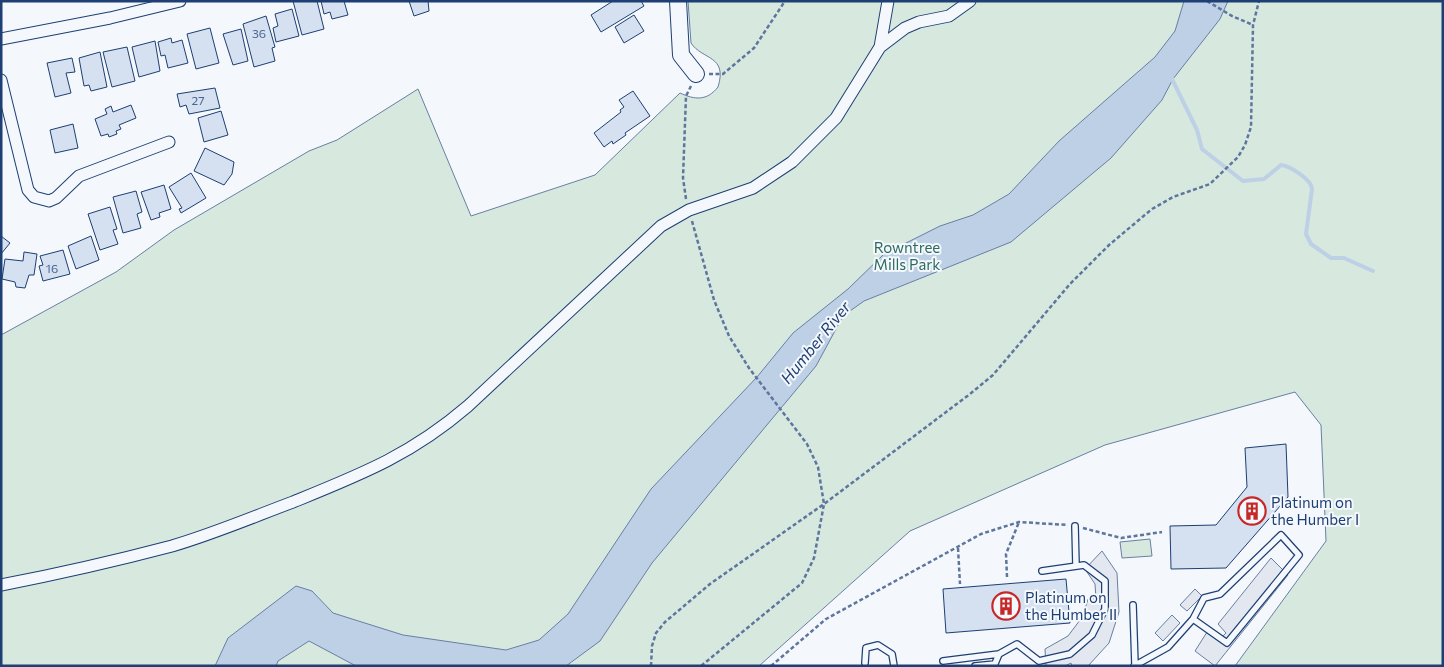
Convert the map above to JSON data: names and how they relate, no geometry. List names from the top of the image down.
{
  "water": ["Humber River"],
  "parks": ["Rowntree Mills Park"],
  "places": {
    "building": ["Platinum on the Humber I", "Platinum on the Humber II"]
  },
  "house_numbers": ["36", "27", "16"]
}
